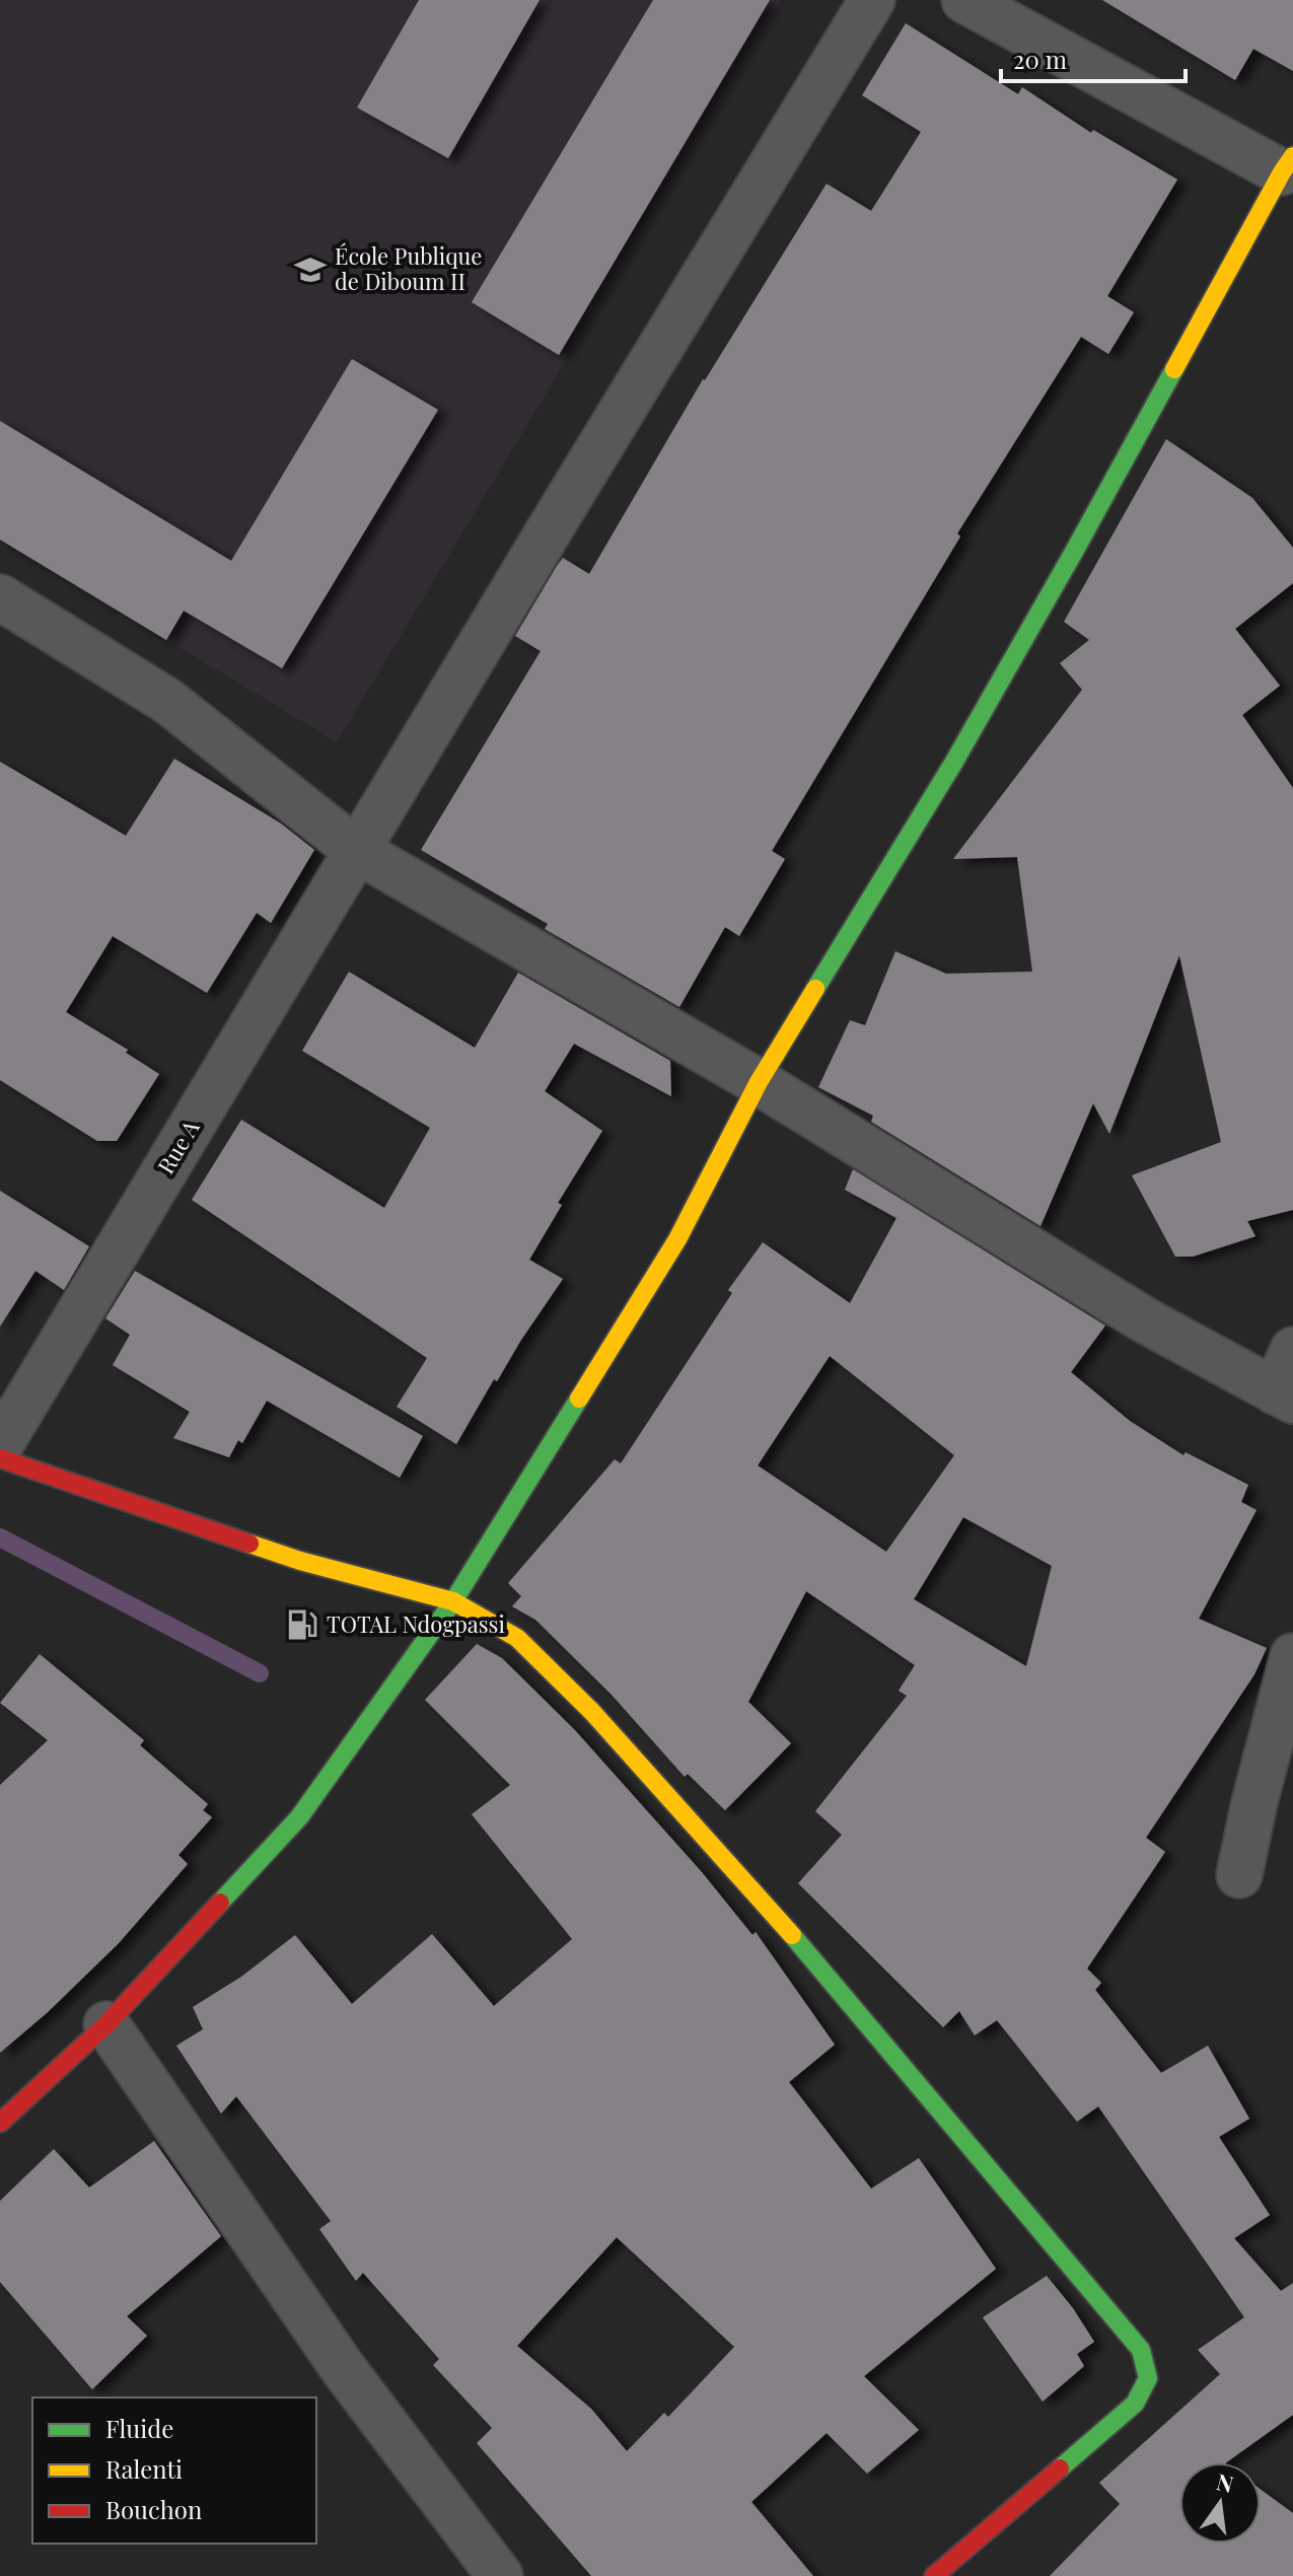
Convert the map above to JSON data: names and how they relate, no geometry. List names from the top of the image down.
{
  "streets": {
    "street": ["Rue A"]
  },
  "places": {
    "school or university": ["École Publique de Diboum II"],
    "fuel station": ["TOTAL Ndogpassi"]
  },
  "legend": ["Fluide", "Ralenti", "Bouchon"],
  "scale_bar": "20 m",
  "north": "top"
}
